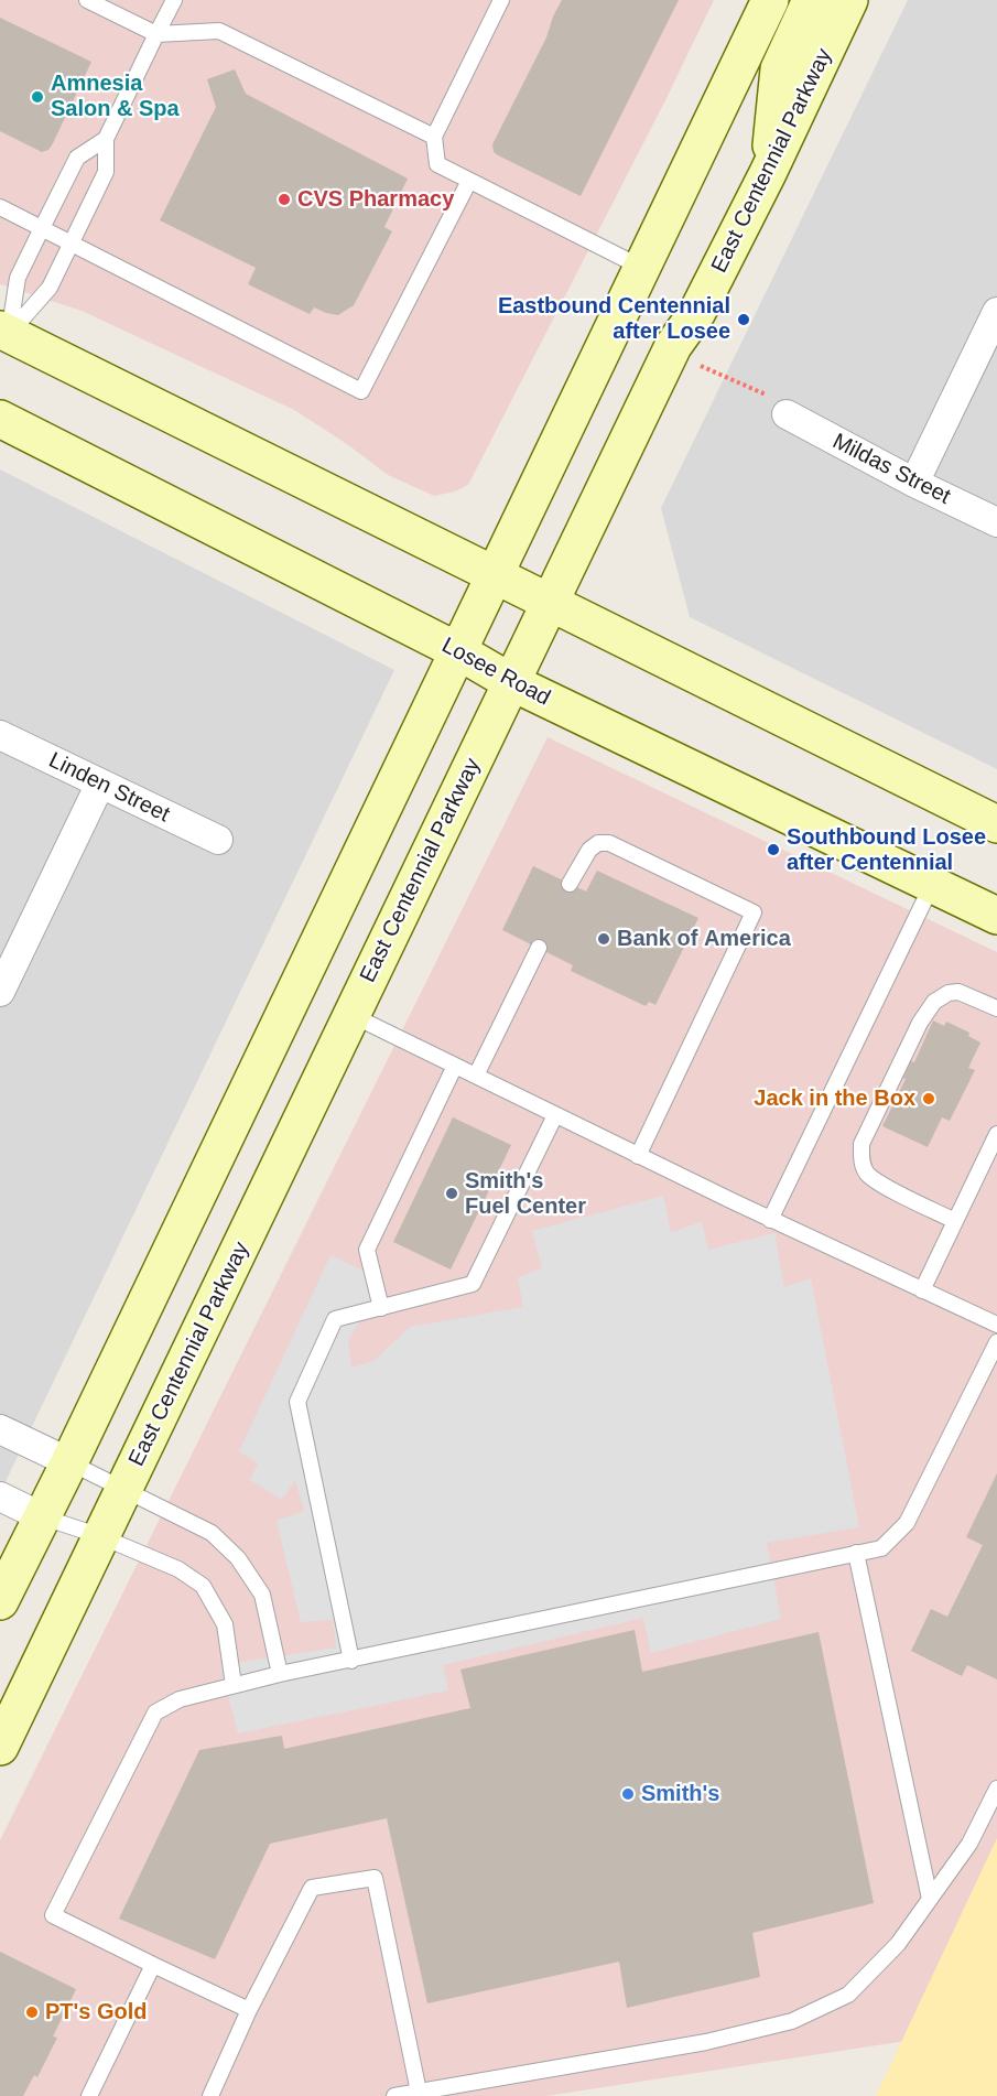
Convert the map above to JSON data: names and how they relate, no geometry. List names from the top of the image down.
{
  "streets": {
    "main road": ["East Centennial Parkway", "Losee Road"],
    "street": ["Mildas Street", "Linden Street"]
  },
  "crossings": [
    ["East Centennial Parkway", "Losee Road"]
  ],
  "places": [
    "Amnesia Salon & Spa",
    "CVS Pharmacy",
    "Eastbound Centennial after Losee",
    "Southbound Losee after Centennial",
    "Bank of America",
    "Jack in the Box",
    "Smith's Fuel Center",
    "Smith's",
    "PT's Gold"
  ]
}
